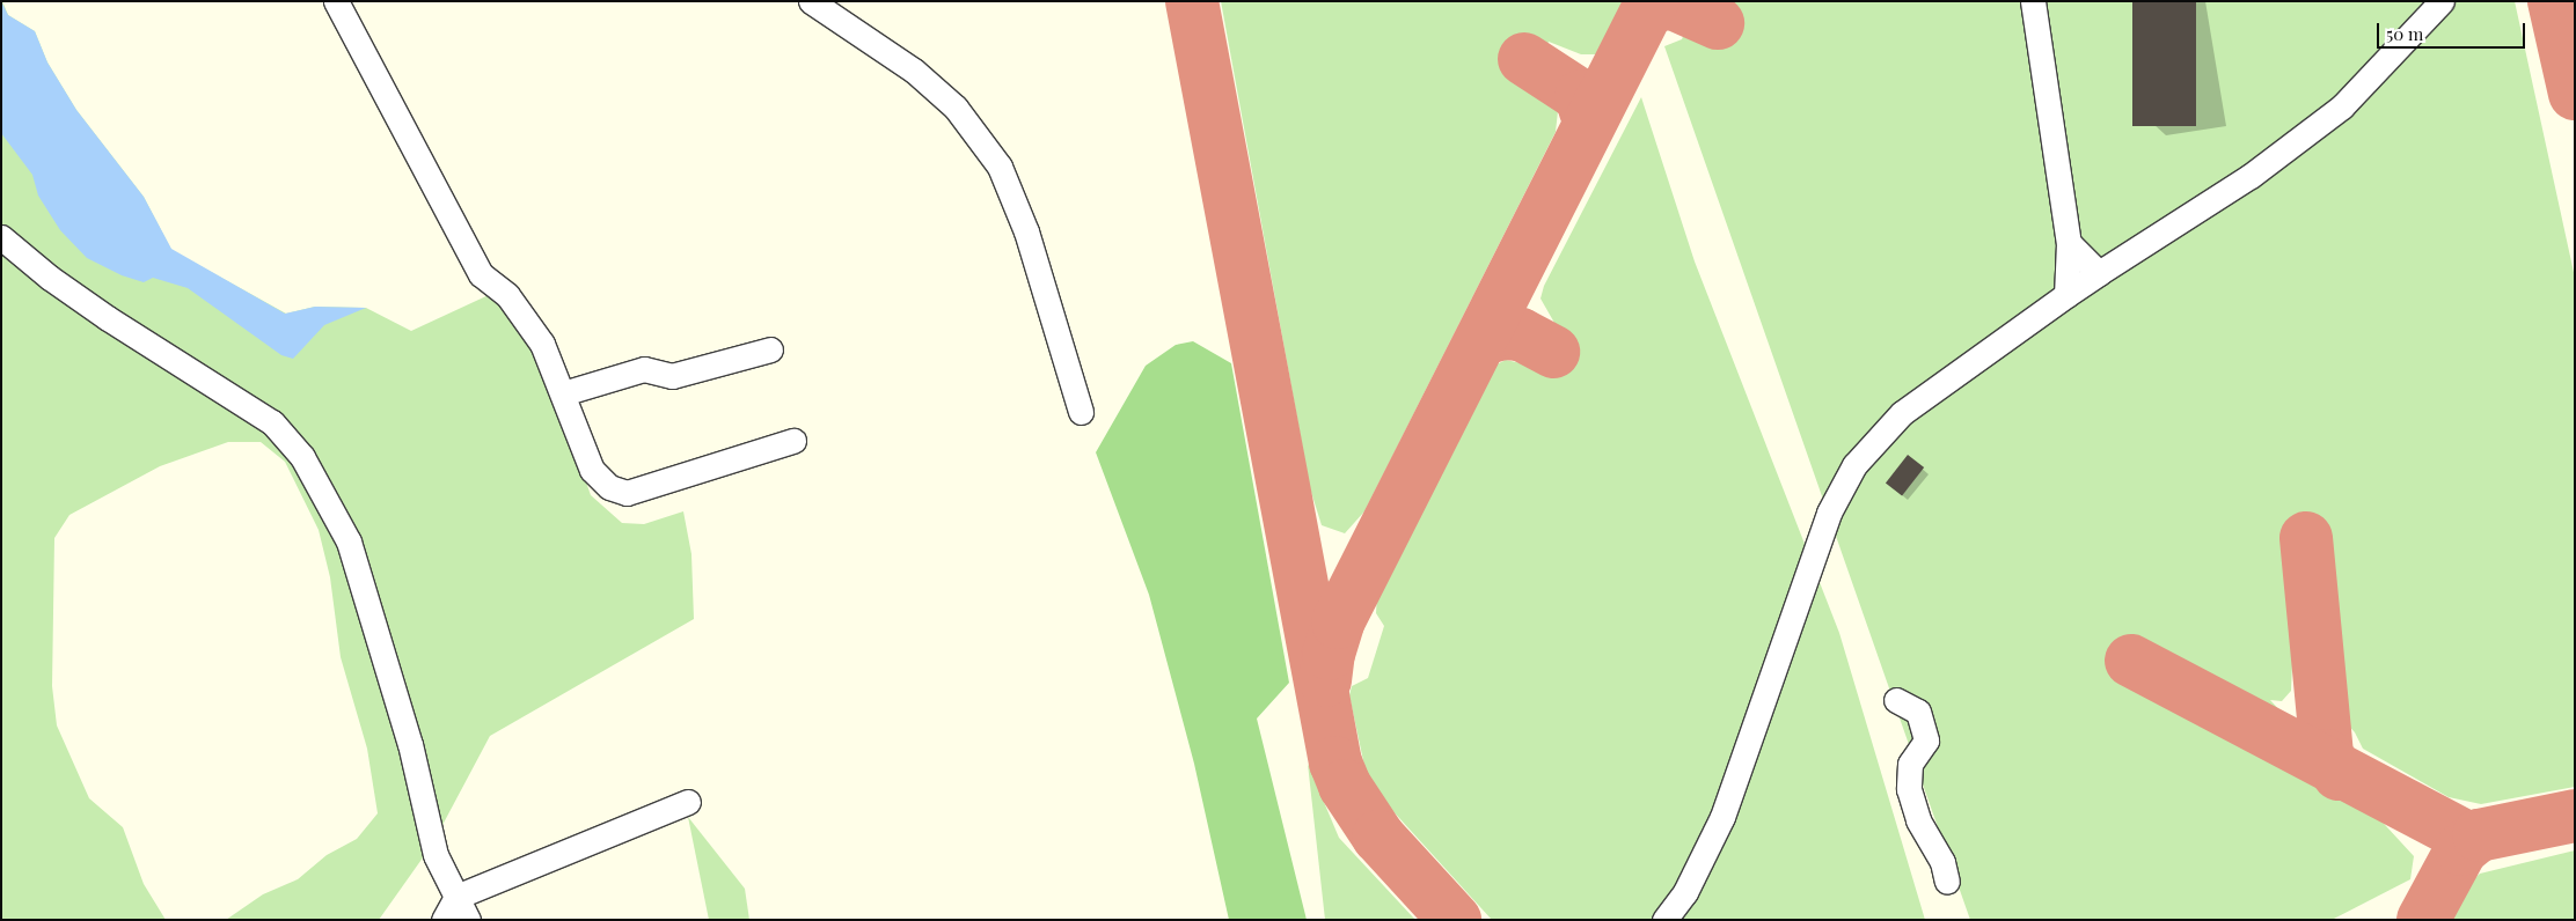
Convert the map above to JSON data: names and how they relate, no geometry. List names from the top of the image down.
{
  "scale_bar": "50 m"
}
